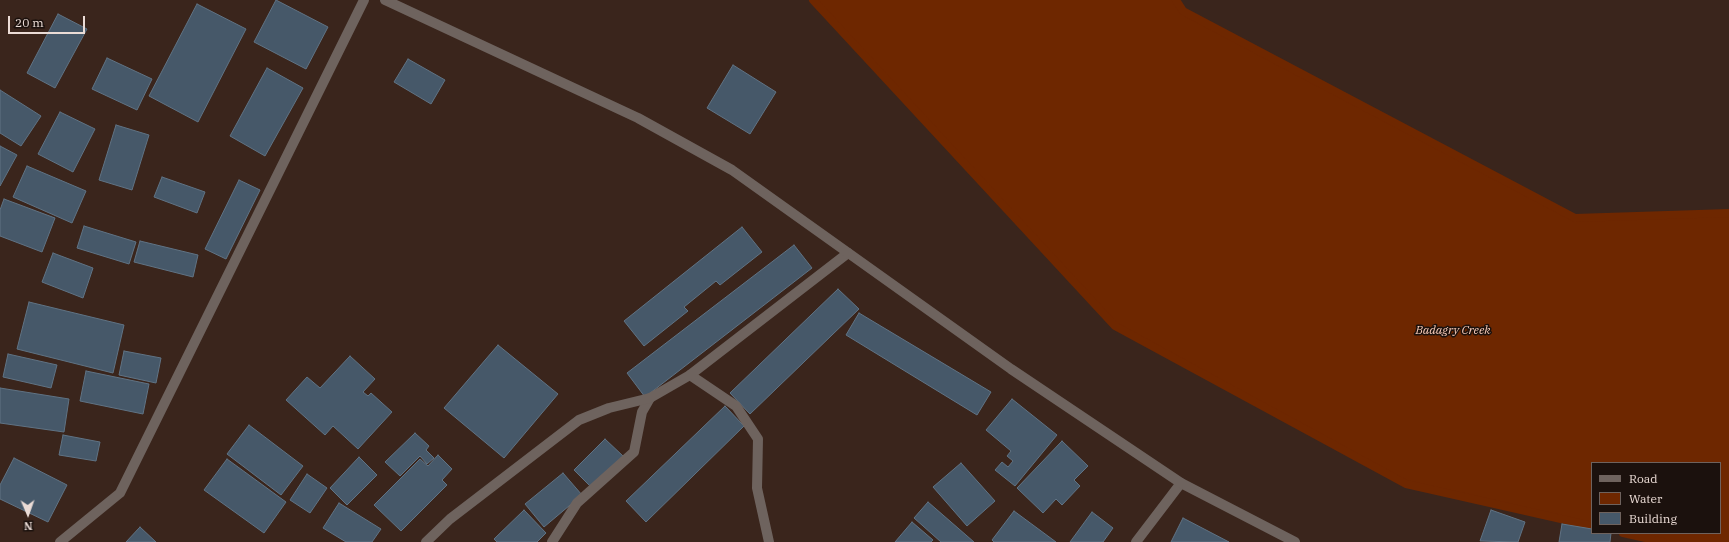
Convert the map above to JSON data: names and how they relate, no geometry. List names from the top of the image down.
{
  "water": ["Badagry Creek"],
  "legend": ["Road", "Water", "Building"],
  "scale_bar": "20 m",
  "north": "bottom"
}
